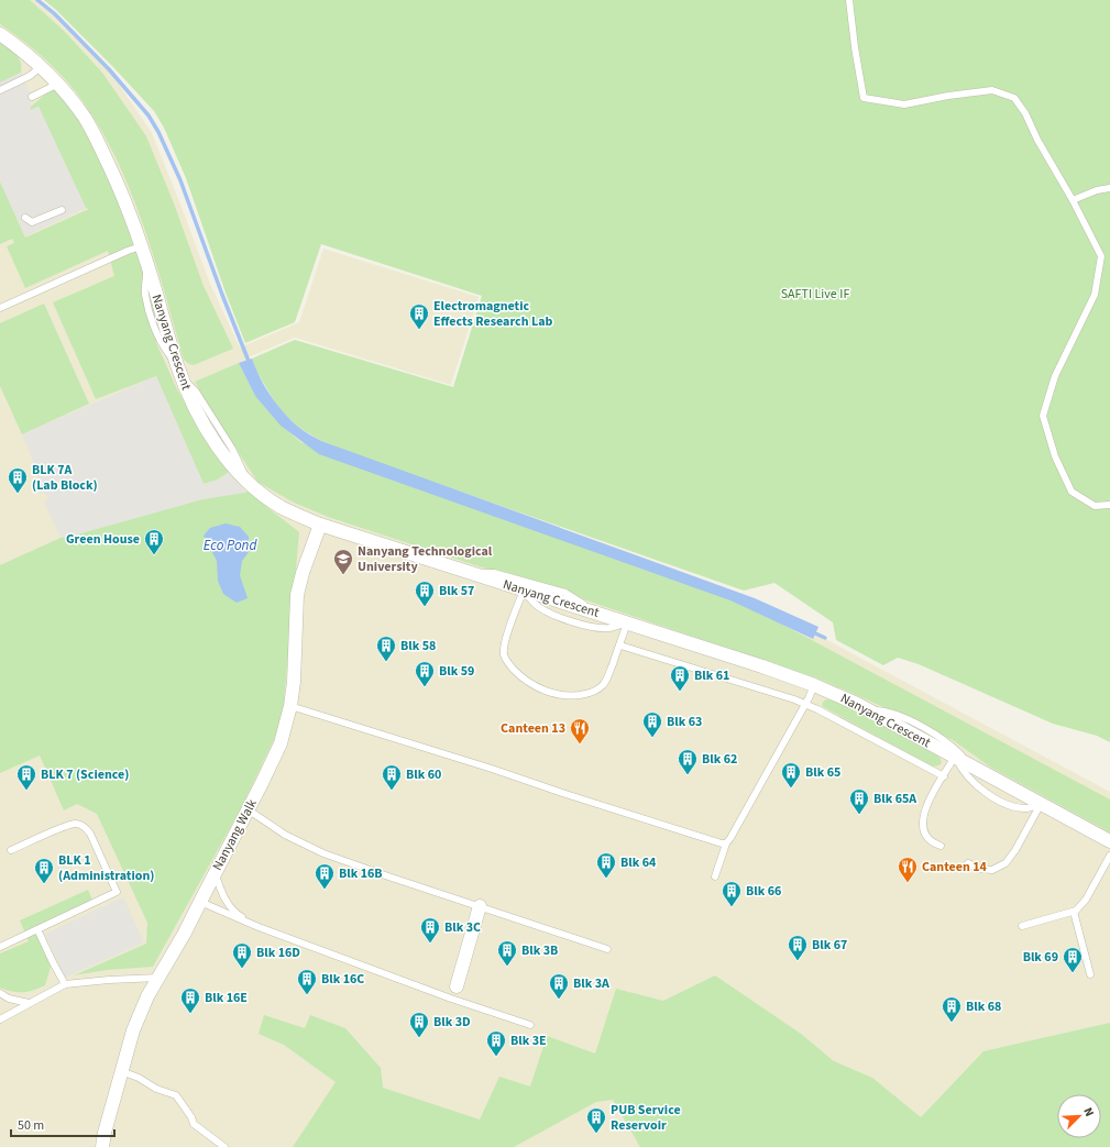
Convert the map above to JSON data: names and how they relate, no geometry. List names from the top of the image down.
{
  "streets": {
    "street": ["Nanyang Crescent", "Nanyang Walk"]
  },
  "crossings": [
    ["Nanyang Crescent", "Nanyang Walk"]
  ],
  "water": ["Eco Pond"],
  "parks": ["SAFTI Live IF"],
  "places": {
    "building": [
      "Electromagnetic Effects Research Lab",
      "BLK 7A (Lab Block)",
      "Green House",
      "Blk 57",
      "Blk 58",
      "Blk 59",
      "Blk 61",
      "Blk 63",
      "Blk 62",
      "Blk 65",
      "BLK 7 (Science)",
      "Blk 60",
      "Blk 65A",
      "Blk 64",
      "BLK 1 (Administration)",
      "Blk 16B",
      "Blk 66",
      "Blk 3C",
      "Blk 67",
      "Blk 3B",
      "Blk 16D",
      "Blk 69",
      "Blk 16C",
      "Blk 3A",
      "Blk 16E",
      "Blk 68",
      "Blk 3D",
      "Blk 3E",
      "PUB Service Reservoir"
    ],
    "school or university": ["Nanyang Technological University"],
    "restaurant": ["Canteen 13", "Canteen 14"]
  },
  "scale_bar": "50 m",
  "north": "top right"
}
